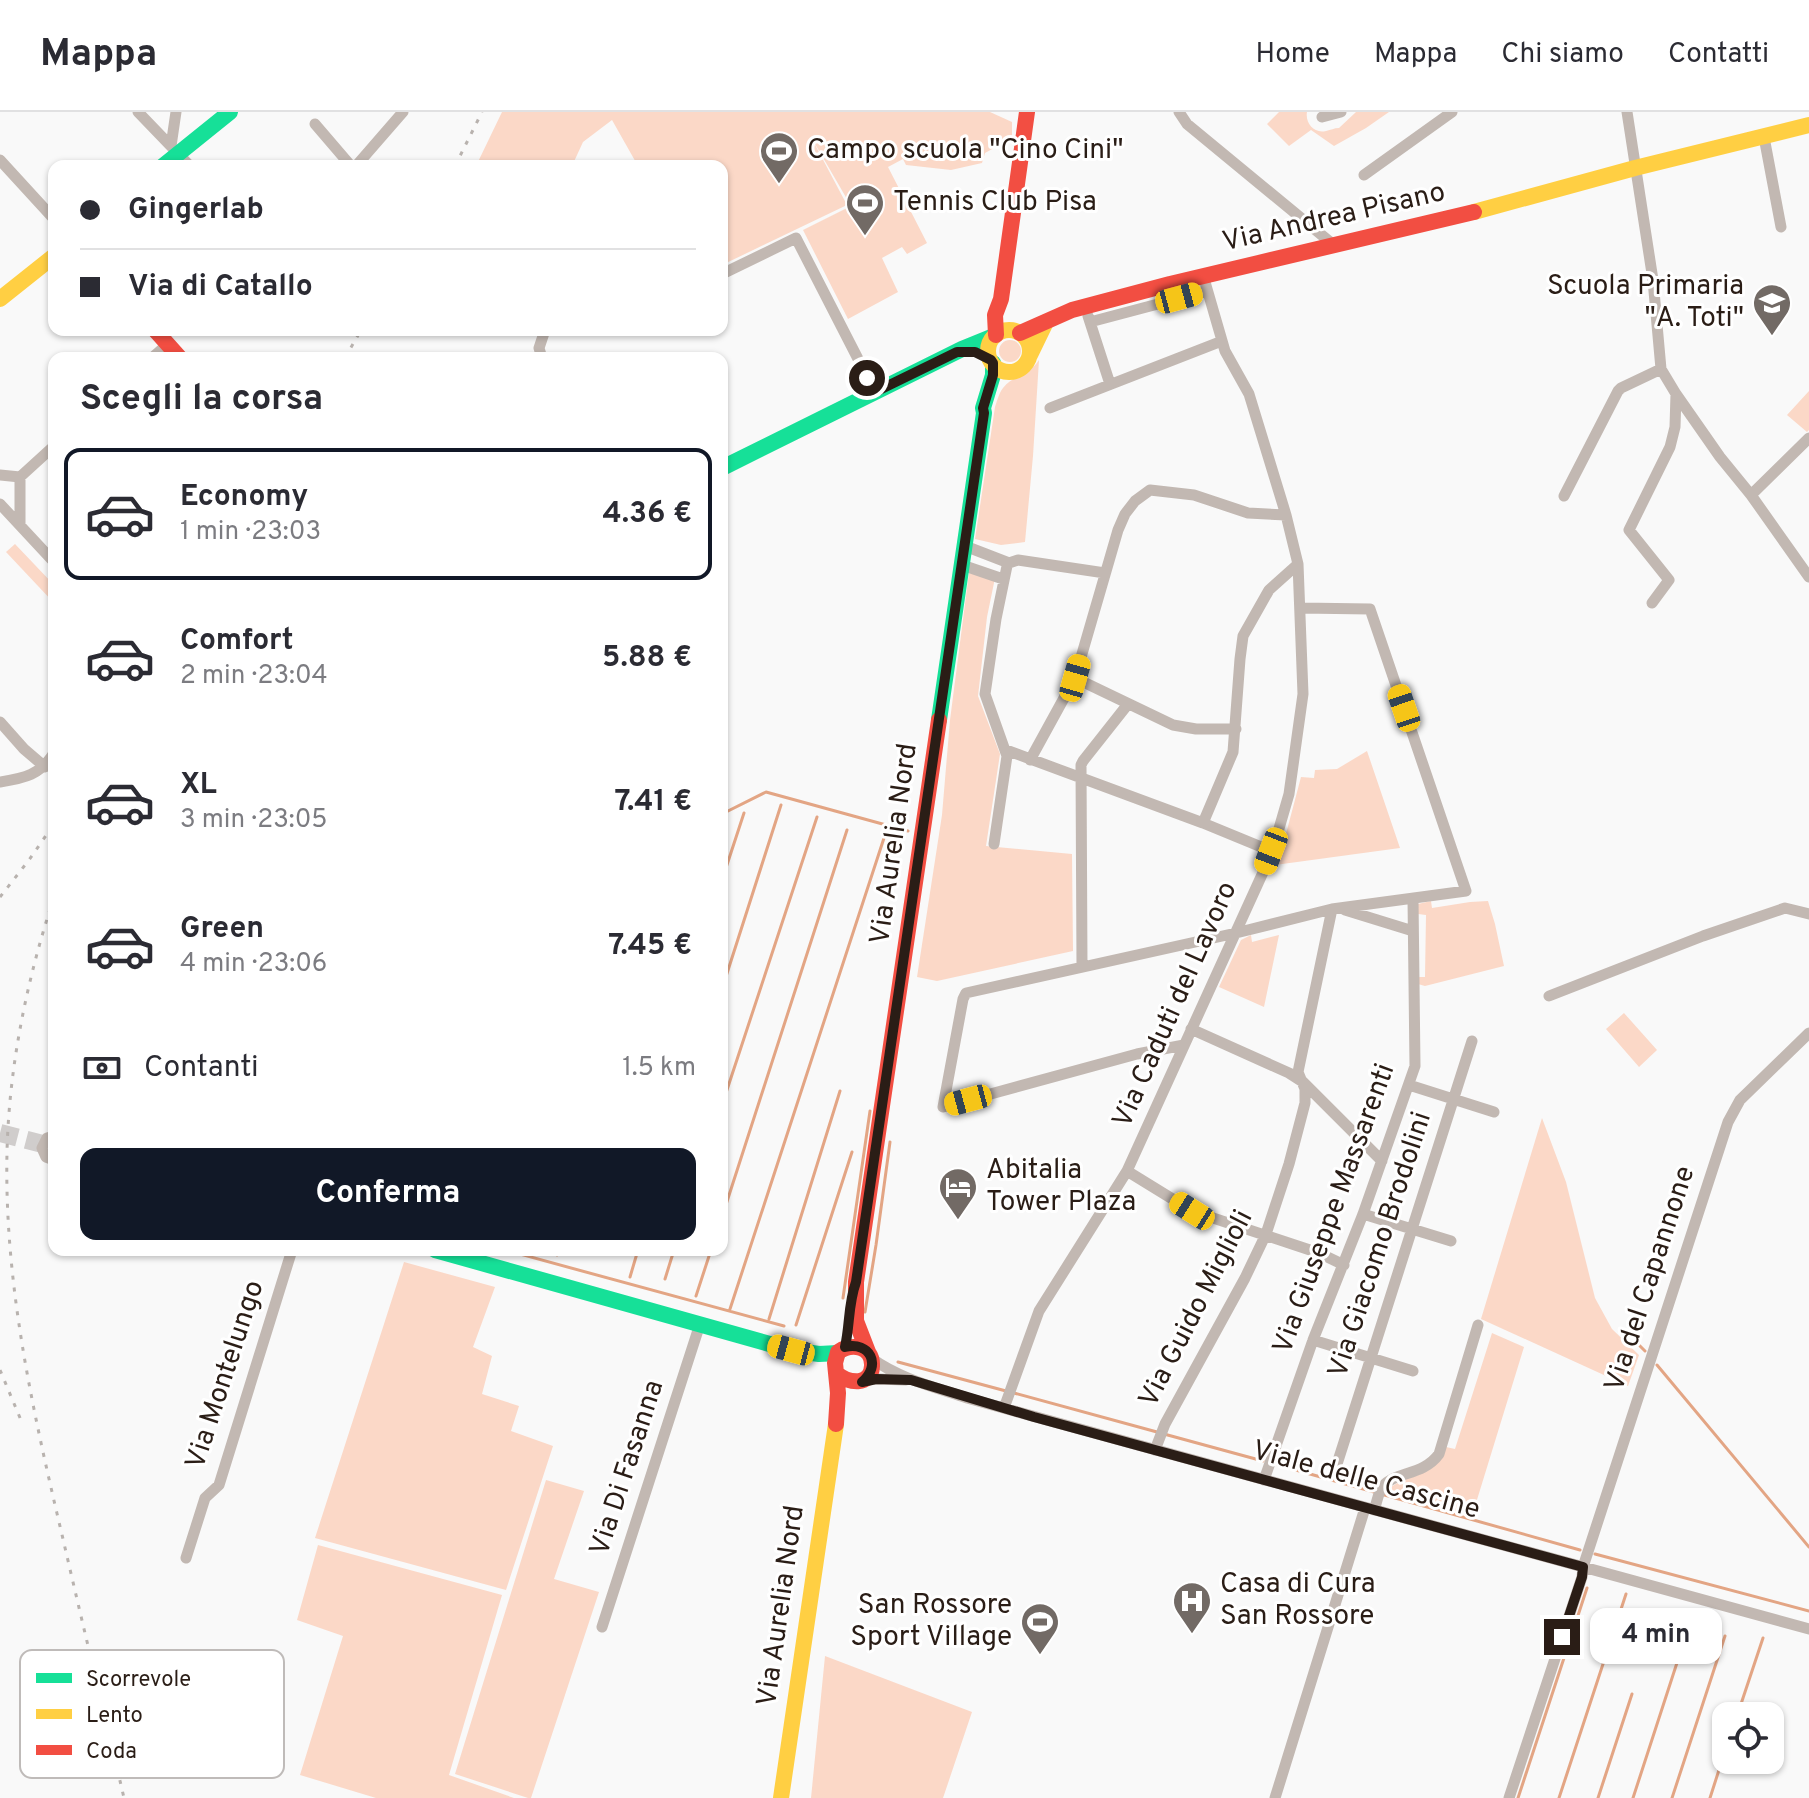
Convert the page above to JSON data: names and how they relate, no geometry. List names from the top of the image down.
{
  "streets": {
    "main road": ["Via Andrea Pisano", "Via Aurelia Nord"],
    "street": [
      "Via Caduti del Lavoro",
      "Via Giuseppe Massarenti",
      "Via Giacomo Brodolini",
      "Via del Capannone",
      "Via Guido Miglioli",
      "Via Montelungo",
      "Via Di Fasanna",
      "Viale delle Cascine"
    ]
  },
  "crossings": [
    ["Via Andrea Pisano", "Via Aurelia Nord"],
    ["Via Andrea Pisano", "Via Caduti del Lavoro"],
    ["Via Aurelia Nord", "Viale delle Cascine"],
    ["Via Caduti del Lavoro", "Viale delle Cascine"],
    ["Via Giuseppe Massarenti", "Viale delle Cascine"],
    ["Via del Capannone", "Viale delle Cascine"],
    ["Via Guido Miglioli", "Viale delle Cascine"]
  ],
  "places": {
    "sports": ["Campo scuola \"Cino Cini\"", "Tennis Club Pisa", "San Rossore Sport Village"],
    "school or university": ["Scuola Primaria \"A. Toti\""],
    "hotel": ["Abitalia Tower Plaza"],
    "hospital": ["Casa di Cura San Rossore"]
  },
  "legend": ["Scorrevole", "Lento", "Coda"],
  "page": {
    "header": "Mappa",
    "nav": [
      "Home",
      "Mappa",
      "Chi siamo",
      "Contatti"
    ],
    "banner": ["Gingerlab", "Via di Catallo"],
    "heading": "Scegli la corsa",
    "list": [
      {
        "name": "Economy",
        "note": "1 min · 23:03",
        "value": "4.36 €"
      },
      {
        "name": "Comfort",
        "note": "2 min · 23:04",
        "value": "5.88 €"
      },
      {
        "name": "XL",
        "note": "3 min · 23:05",
        "value": "7.41 €"
      },
      {
        "name": "Green",
        "note": "4 min · 23:06",
        "value": "7.45 €"
      }
    ],
    "pay": ["Contanti", "1.5 km"],
    "buttons": "Conferma",
    "bubble": "4 min"
  }
}
